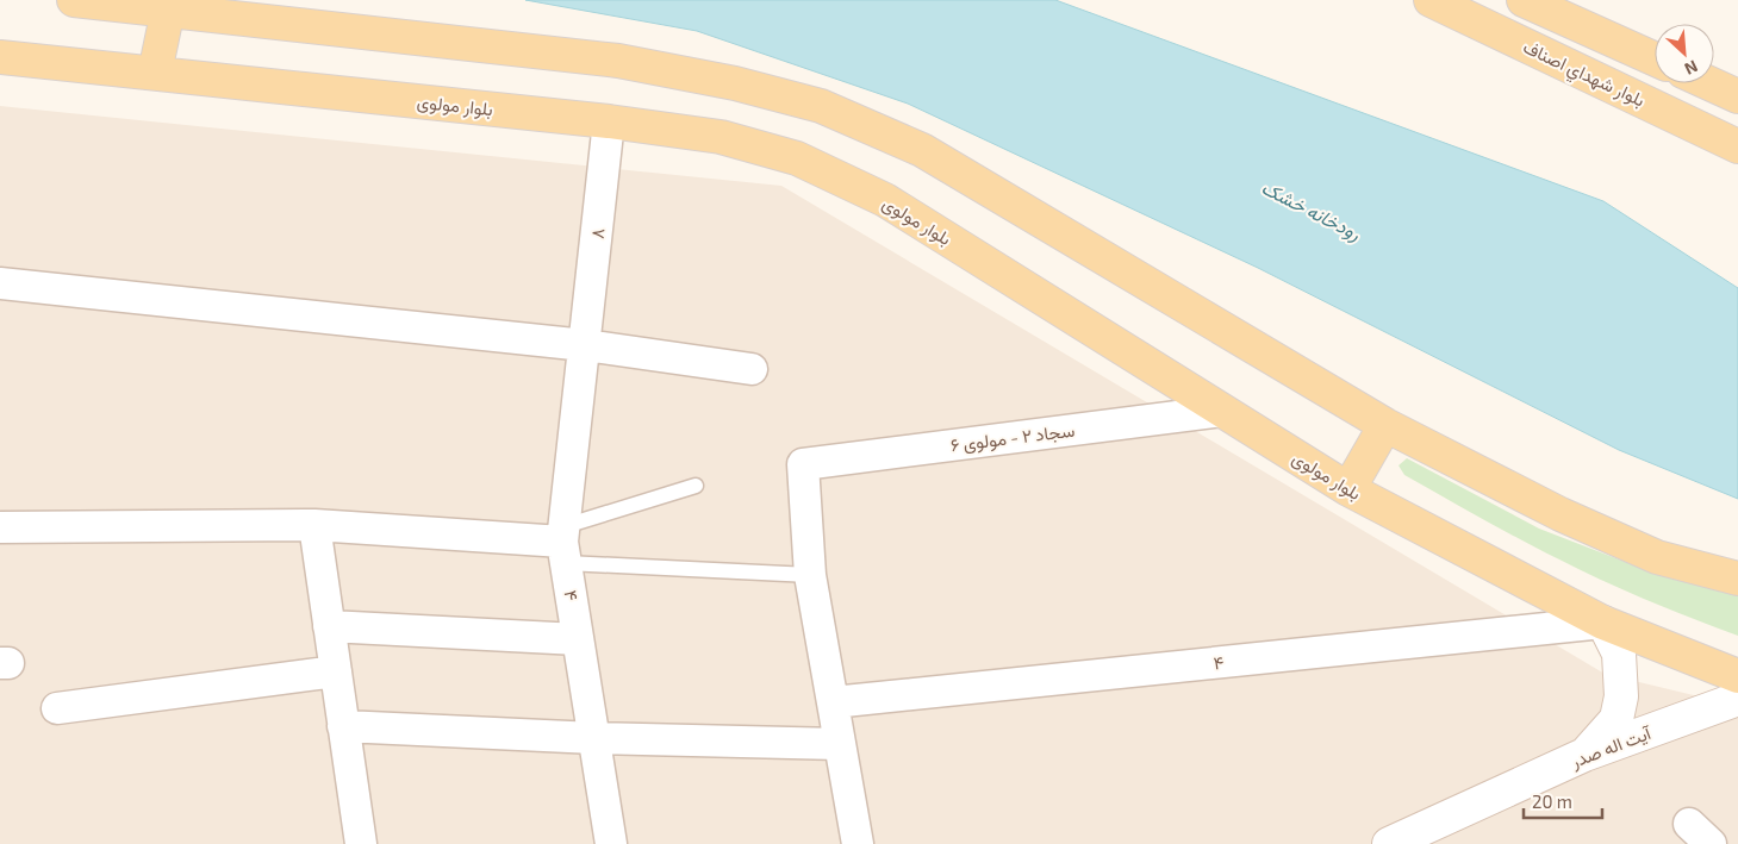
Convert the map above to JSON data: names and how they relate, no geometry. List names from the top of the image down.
{
  "streets": {
    "main road": ["بلوار شهداي اصناف", "بلوار مولوی"],
    "street": [
      "۸",
      "سجاد ۲ - مولوی ۶",
      "۴",
      "آیت اله صدر"
    ]
  },
  "crossings": [
    ["بلوار مولوی", "۸"],
    ["بلوار مولوی", "سجاد ۲ - مولوی ۶"],
    ["بلوار مولوی", "۴"],
    ["۸", "۴"]
  ],
  "water": ["رودخانه خشک"],
  "scale_bar": "20 m",
  "north": "bottom right"
}
